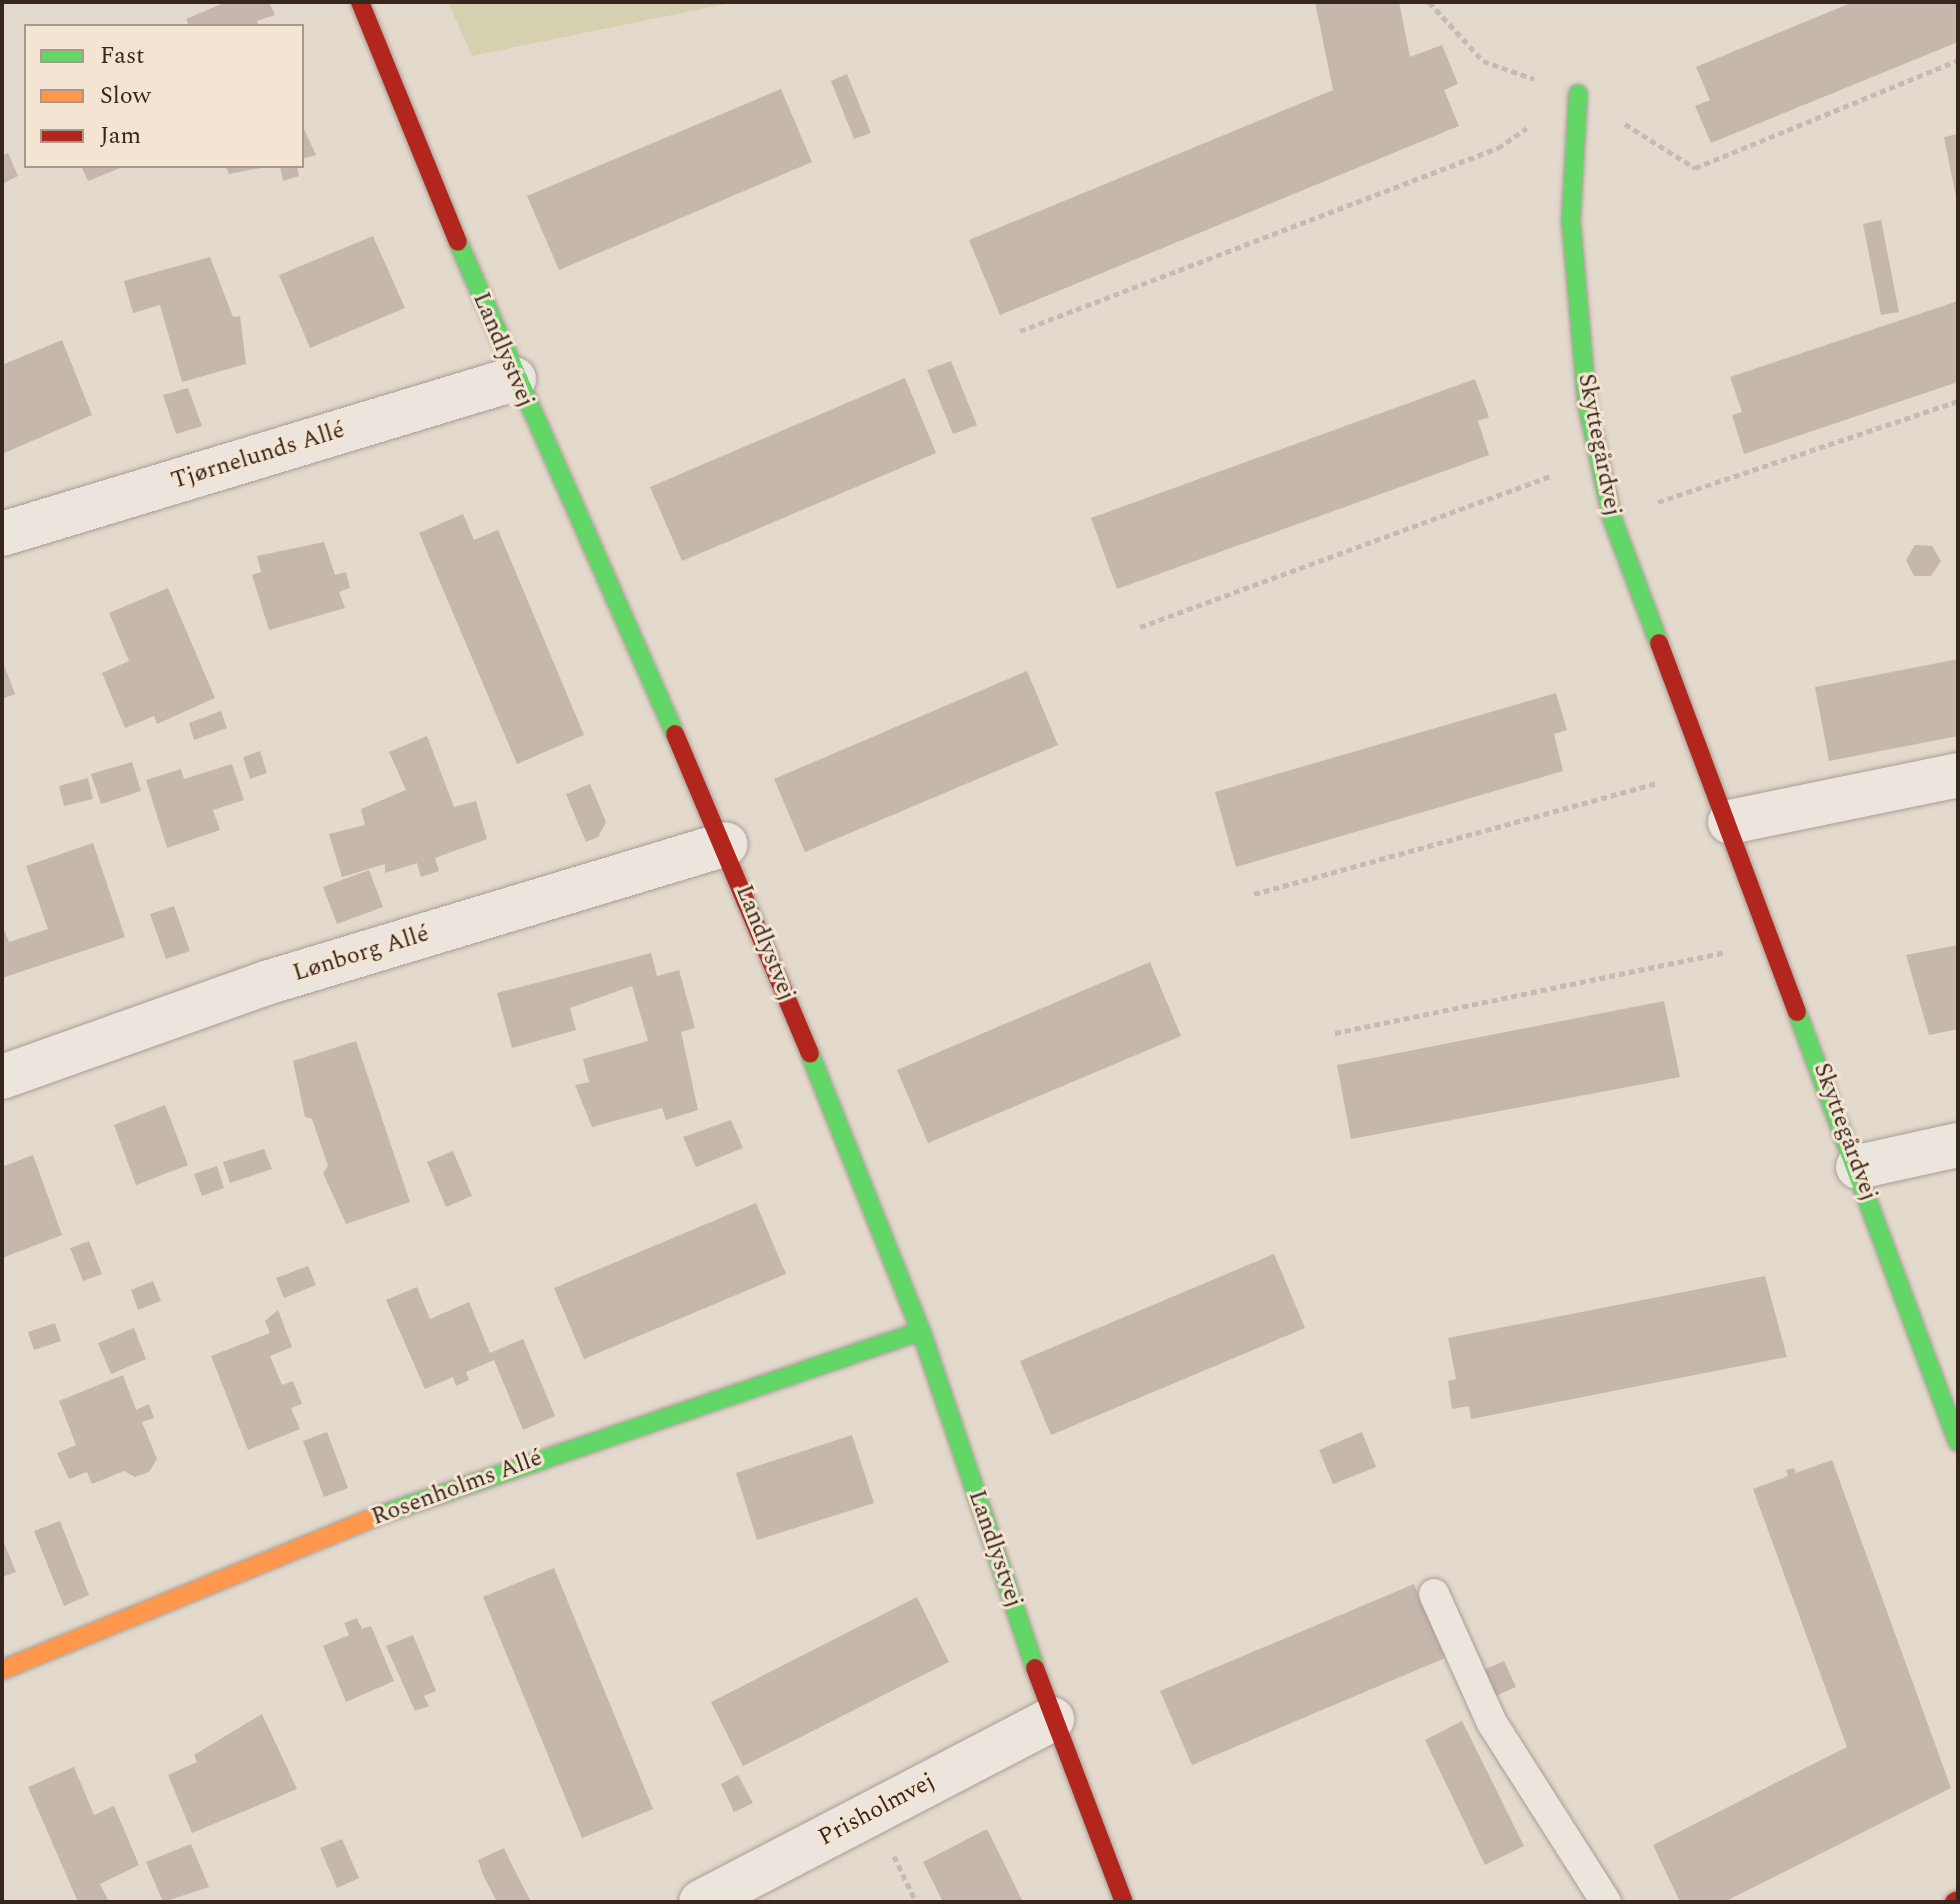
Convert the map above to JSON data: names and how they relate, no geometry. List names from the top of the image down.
{
  "streets": {
    "street": [
      "Landlystvej",
      "Skyttegårdvej",
      "Tjørnelunds Allé",
      "Lønborg Allé",
      "Rosenholms Allé",
      "Prisholmvej"
    ]
  },
  "crossings": [
    ["Landlystvej", "Tjørnelunds Allé"],
    ["Landlystvej", "Lønborg Allé"],
    ["Landlystvej", "Rosenholms Allé"],
    ["Landlystvej", "Prisholmvej"]
  ],
  "legend": ["Fast", "Slow", "Jam"]
}
